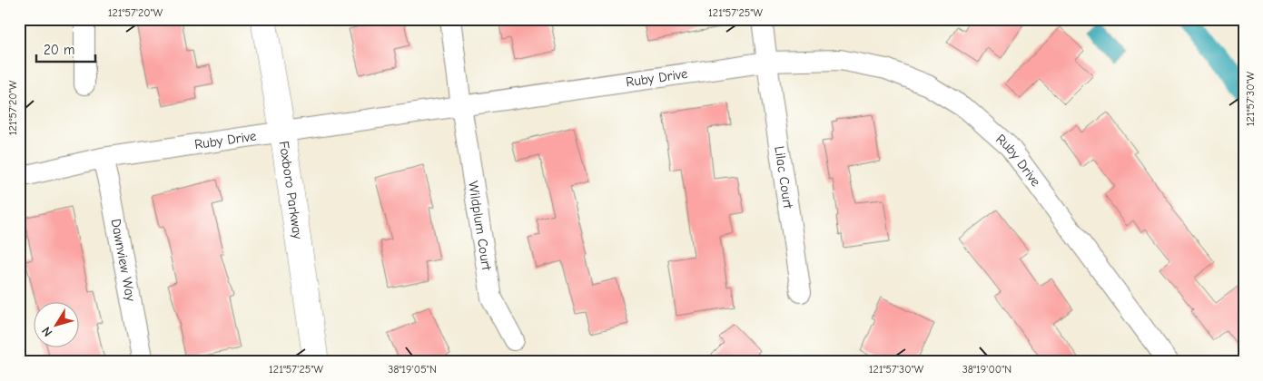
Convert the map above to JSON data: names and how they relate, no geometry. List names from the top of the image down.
{
  "streets": {
    "main road": ["Foxboro Parkway"],
    "street": [
      "Ruby Drive",
      "Lilac Court",
      "Wildplum Court",
      "Dawnview Way"
    ]
  },
  "crossings": [
    ["Ruby Drive", "Lilac Court"],
    ["Ruby Drive", "Foxboro Parkway"],
    ["Ruby Drive", "Wildplum Court"],
    ["Ruby Drive", "Dawnview Way"]
  ],
  "scale_bar": "20 m",
  "north": "bottom left",
  "coordinates": [
    "121°57'20\"W",
    "121°57'25\"W",
    "121°57'30\"W",
    "38°19'05\"N",
    "38°19'00\"N"
  ]
}
